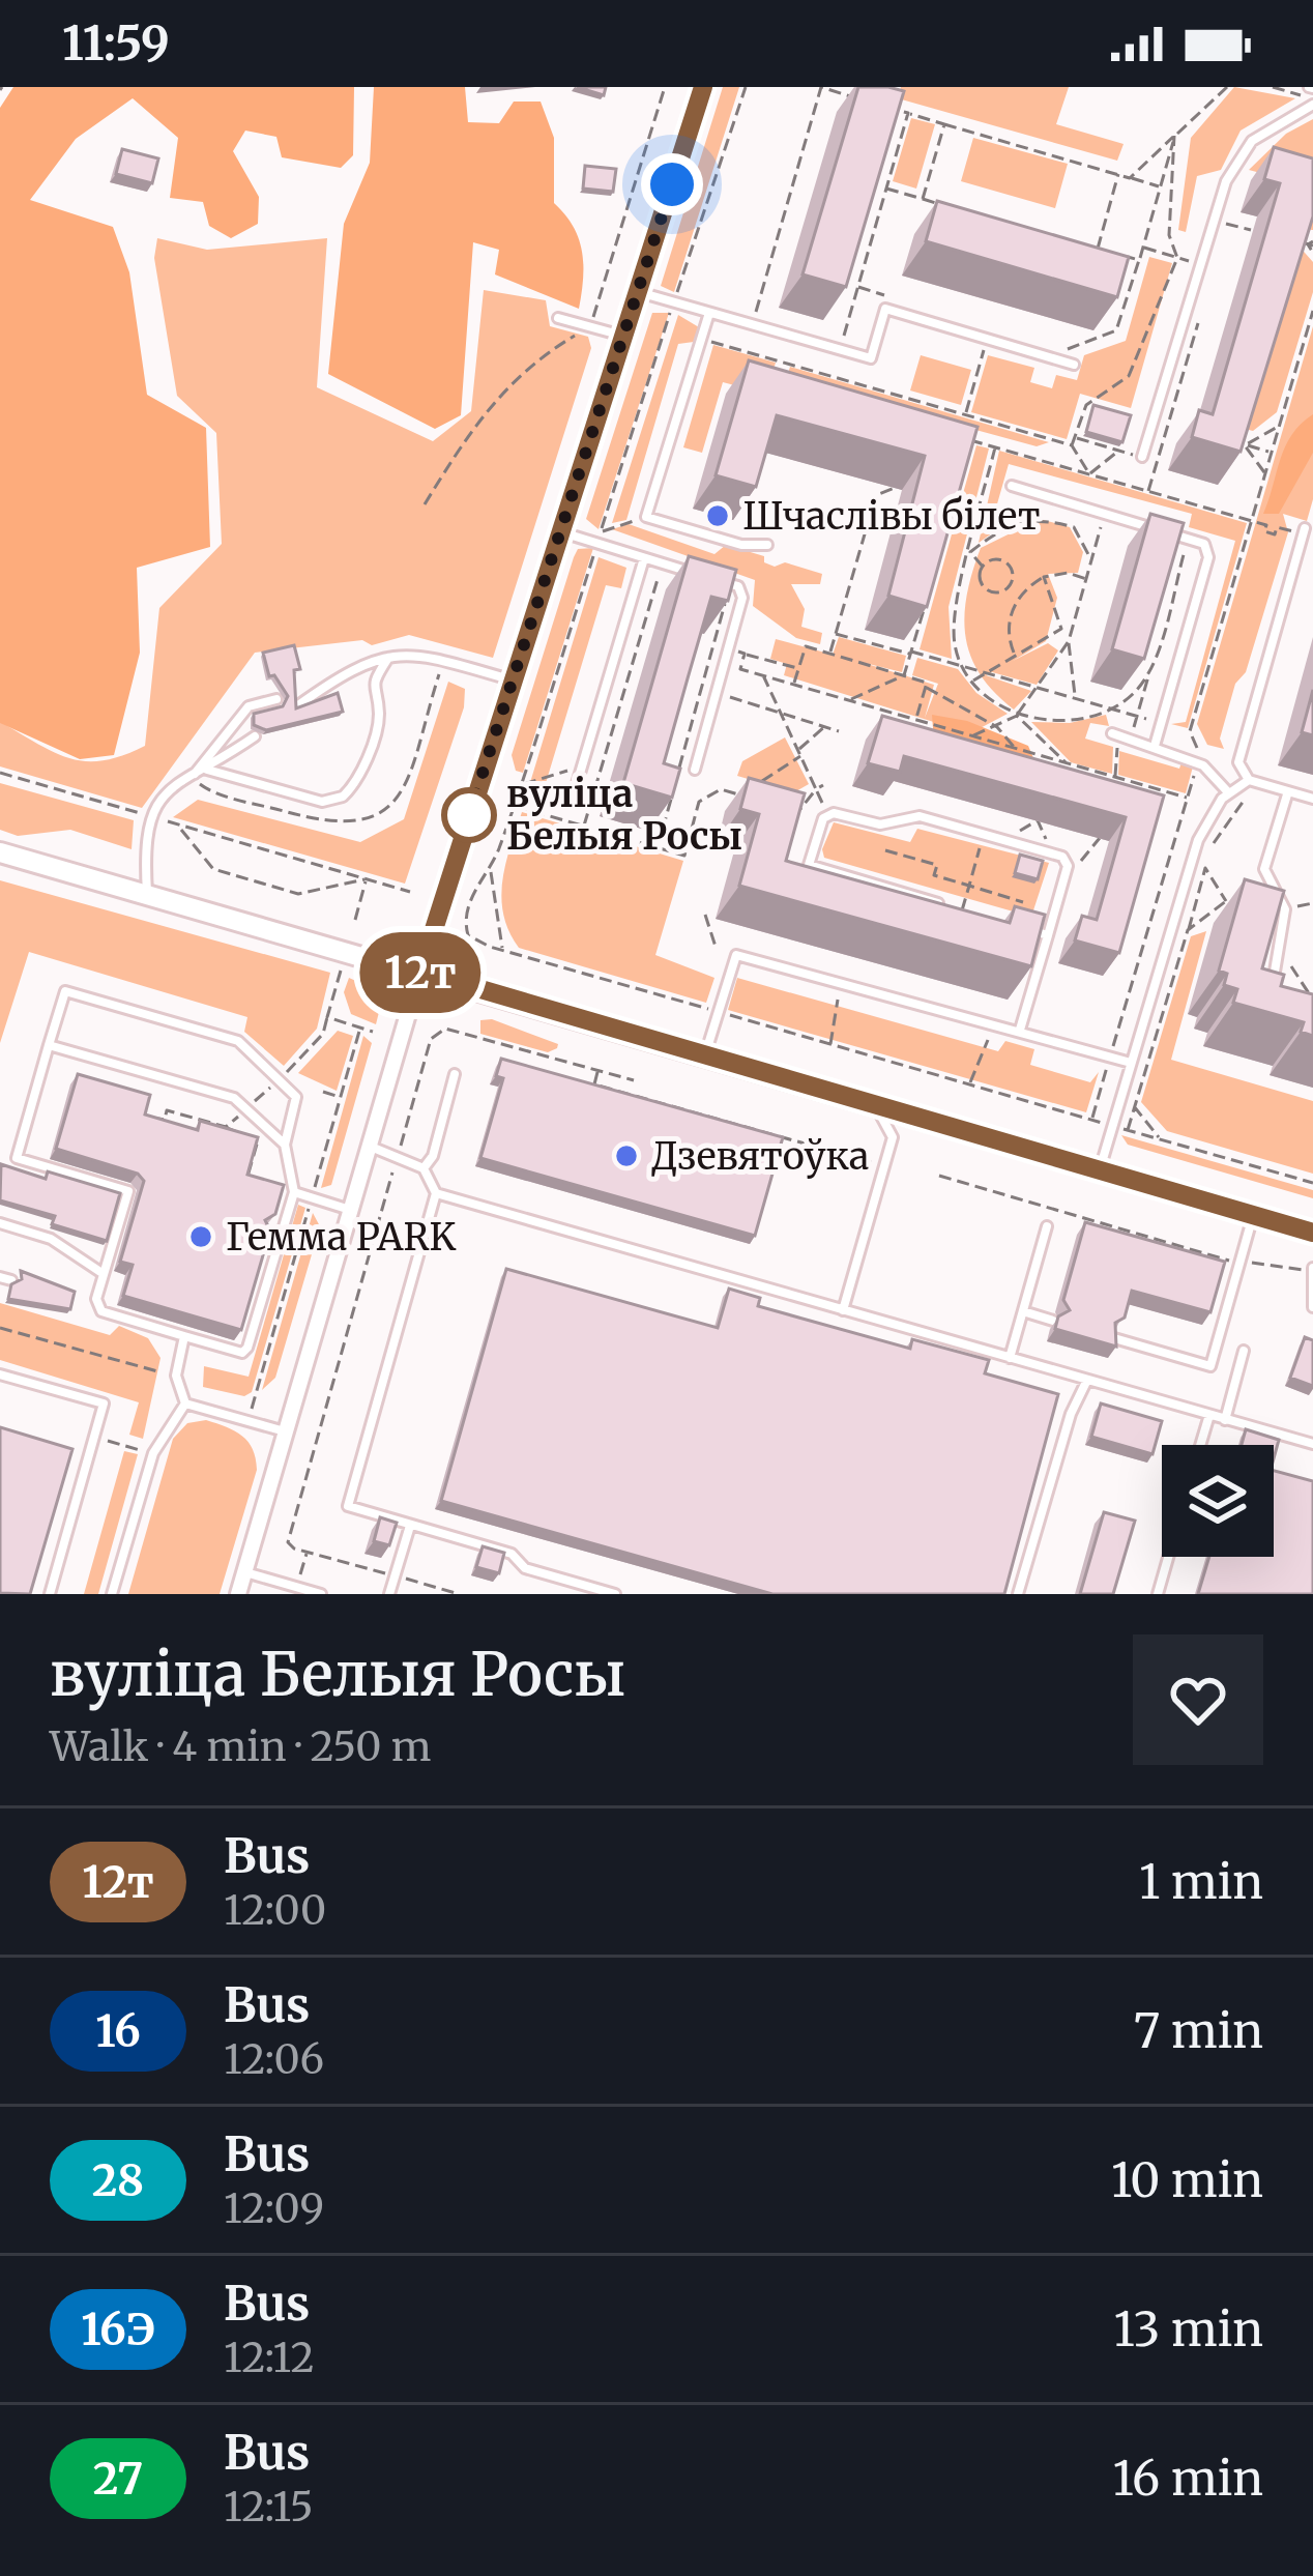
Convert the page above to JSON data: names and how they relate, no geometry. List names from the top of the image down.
{
  "places": [
    "Шчаслівы білет",
    "вуліца Белыя Росы",
    "Дзевятоўка",
    "Гемма PARK"
  ],
  "lines": ["bus line 12т"],
  "page": {
    "status": "11:59",
    "on_map": "12т",
    "heading": ["вуліца Белыя Росы", "Walk · 4 min · 250 m"],
    "list": [
      {
        "mark": "12т",
        "name": "Bus",
        "note": "12:00",
        "value": "1 min"
      },
      {
        "mark": "16",
        "name": "Bus",
        "note": "12:06",
        "value": "7 min"
      },
      {
        "mark": "28",
        "name": "Bus",
        "note": "12:09",
        "value": "10 min"
      },
      {
        "mark": "16Э",
        "name": "Bus",
        "note": "12:12",
        "value": "13 min"
      },
      {
        "mark": "27",
        "name": "Bus",
        "note": "12:15",
        "value": "16 min"
      }
    ]
  }
}
